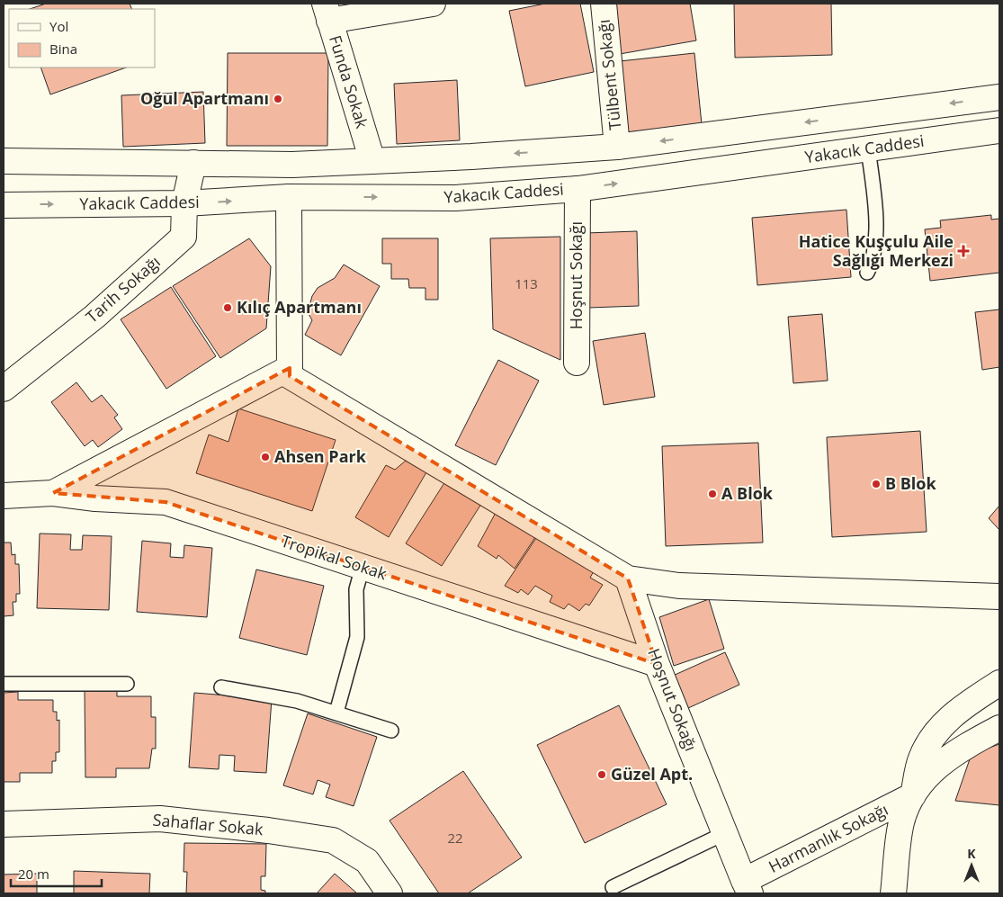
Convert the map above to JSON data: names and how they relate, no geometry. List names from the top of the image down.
{
  "streets": {
    "street": [
      "Tülbent Sokağı",
      "Funda Sokak",
      "Yakacık Caddesi",
      "Hoşnut Sokağı",
      "Tarih Sokağı",
      "Tropikal Sokak",
      "Sahaflar Sokak",
      "Harmanlık Sokağı"
    ]
  },
  "crossings": [
    ["Yakacık Caddesi", "Hoşnut Sokağı"],
    ["Yakacık Caddesi", "Tarih Sokağı"],
    ["Hoşnut Sokağı", "Tropikal Sokak"],
    ["Hoşnut Sokağı", "Harmanlık Sokağı"]
  ],
  "places": {
    "other": [
      "Oğul Apartmanı",
      "Kılıç Apartmanı",
      "Ahsen Park",
      "B Blok",
      "A Blok",
      "Güzel Apt."
    ],
    "health": ["Hatice Kuşçulu Aile Sağlığı Merkezi"]
  },
  "house_numbers": ["113", "22"],
  "legend": ["Yol", "Bina"],
  "scale_bar": "20 m",
  "north": "top"
}
